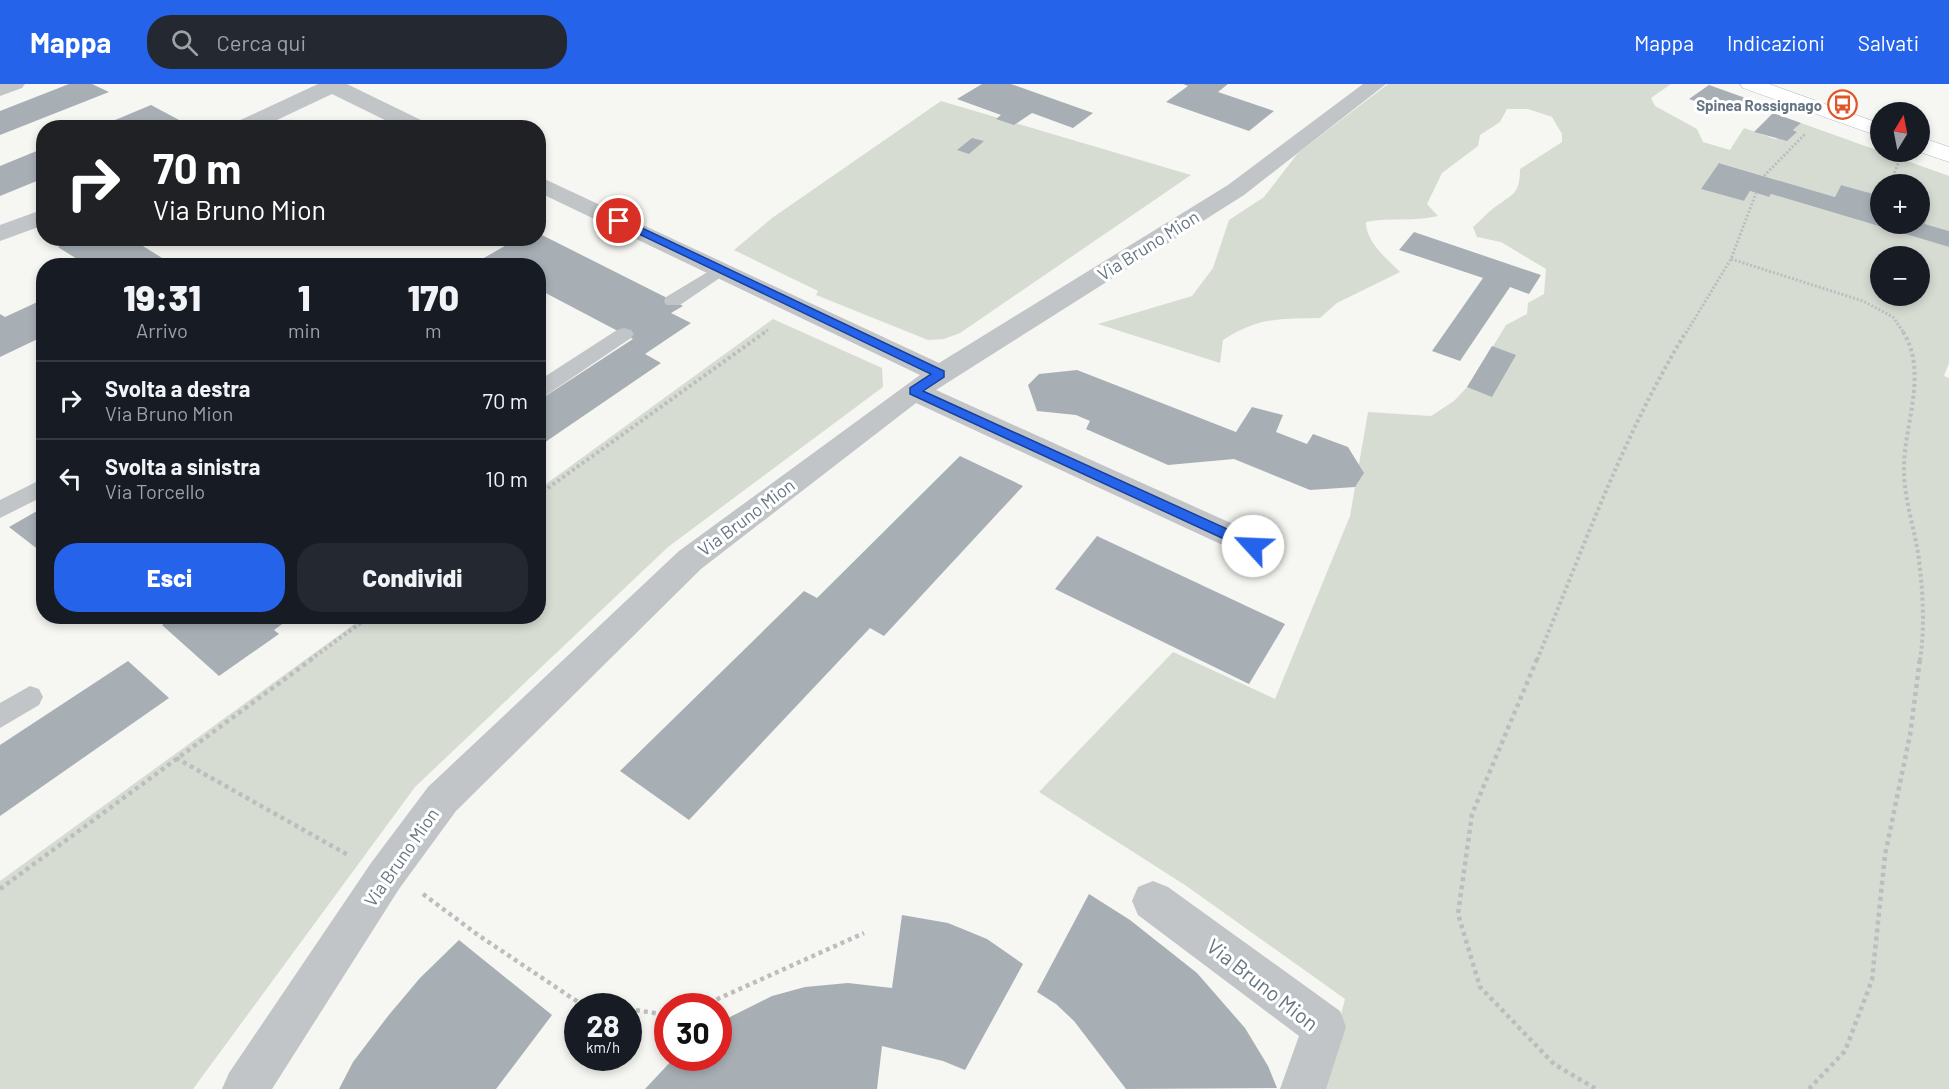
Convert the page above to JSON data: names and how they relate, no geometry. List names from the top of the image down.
{
  "streets": {
    "street": ["Via Bruno Mion"]
  },
  "places": {
    "bus stop": ["Spinea Rossignago"]
  },
  "north": "top",
  "page": {
    "header": "Mappa",
    "search": "Cerca qui",
    "nav": ["Mappa", "Indicazioni", "Salvati"],
    "map_buttons": ["+", "−"],
    "turn": ["70 m", "Via Bruno Mion"],
    "eta": [
      "19:31",
      "Arrivo",
      "1",
      "min",
      "170",
      "m"
    ],
    "list": [
      {
        "name": "Svolta a destra",
        "note": "Via Bruno Mion",
        "value": "70 m"
      },
      {
        "name": "Svolta a sinistra",
        "note": "Via Torcello",
        "value": "10 m"
      }
    ],
    "buttons": ["Esci", "Condividi"],
    "speed": "28 km/h",
    "limit": "30"
  }
}
